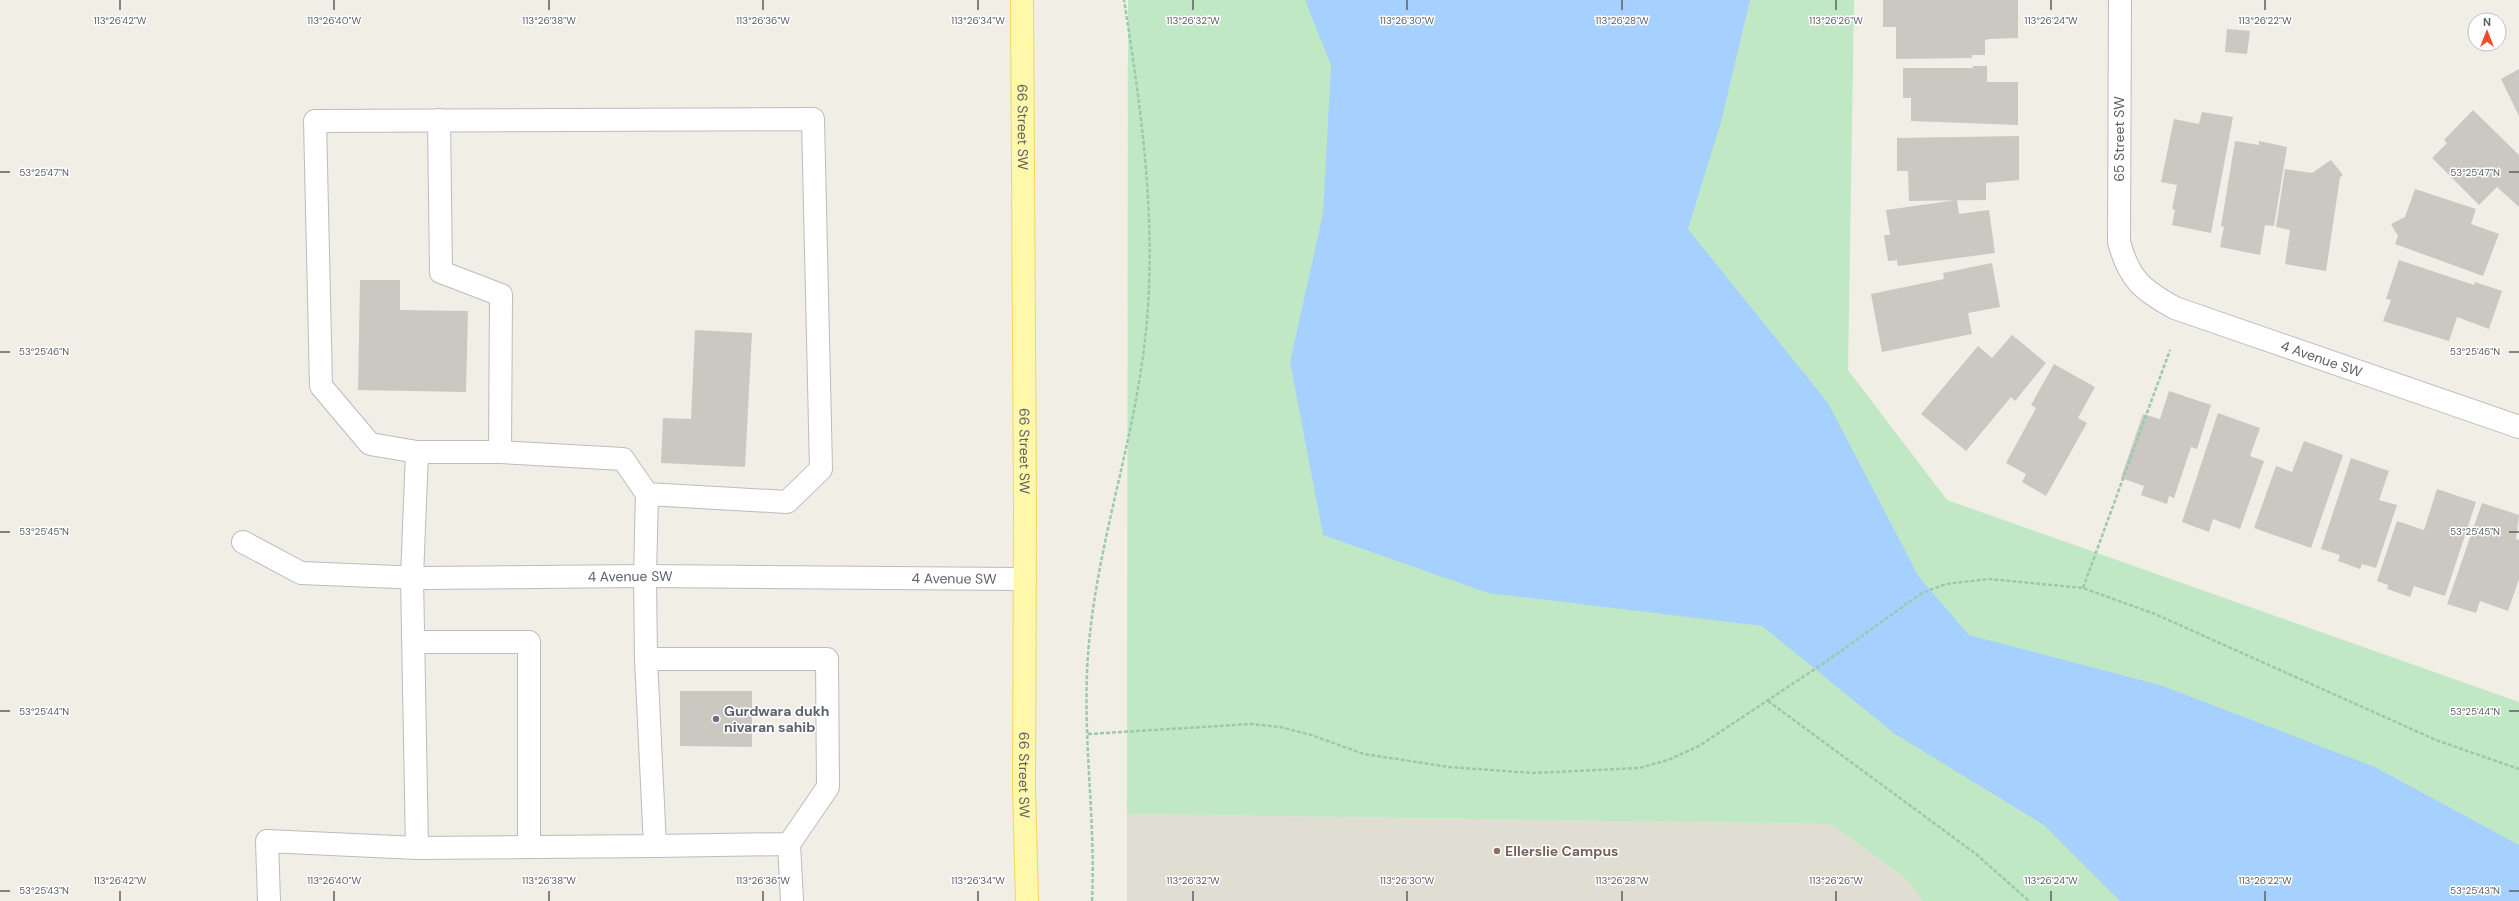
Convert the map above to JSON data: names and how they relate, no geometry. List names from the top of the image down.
{
  "streets": {
    "main road": ["66 Street SW"],
    "street": ["65 Street SW", "4 Avenue SW"]
  },
  "crossings": [
    ["66 Street SW", "4 Avenue SW"],
    ["65 Street SW", "4 Avenue SW"]
  ],
  "places": ["Gurdwara dukh nivaran sahib", "Ellerslie Campus"],
  "north": "top",
  "coordinates": [
    "113°26'42\"W",
    "113°26'40\"W",
    "113°26'38\"W",
    "113°26'36\"W",
    "113°26'34\"W",
    "113°26'32\"W",
    "113°26'30\"W",
    "113°26'28\"W",
    "113°26'26\"W",
    "113°26'24\"W",
    "113°26'22\"W",
    "53°25'47\"N",
    "53°25'46\"N",
    "53°25'45\"N",
    "53°25'44\"N",
    "53°25'43\"N"
  ]
}
